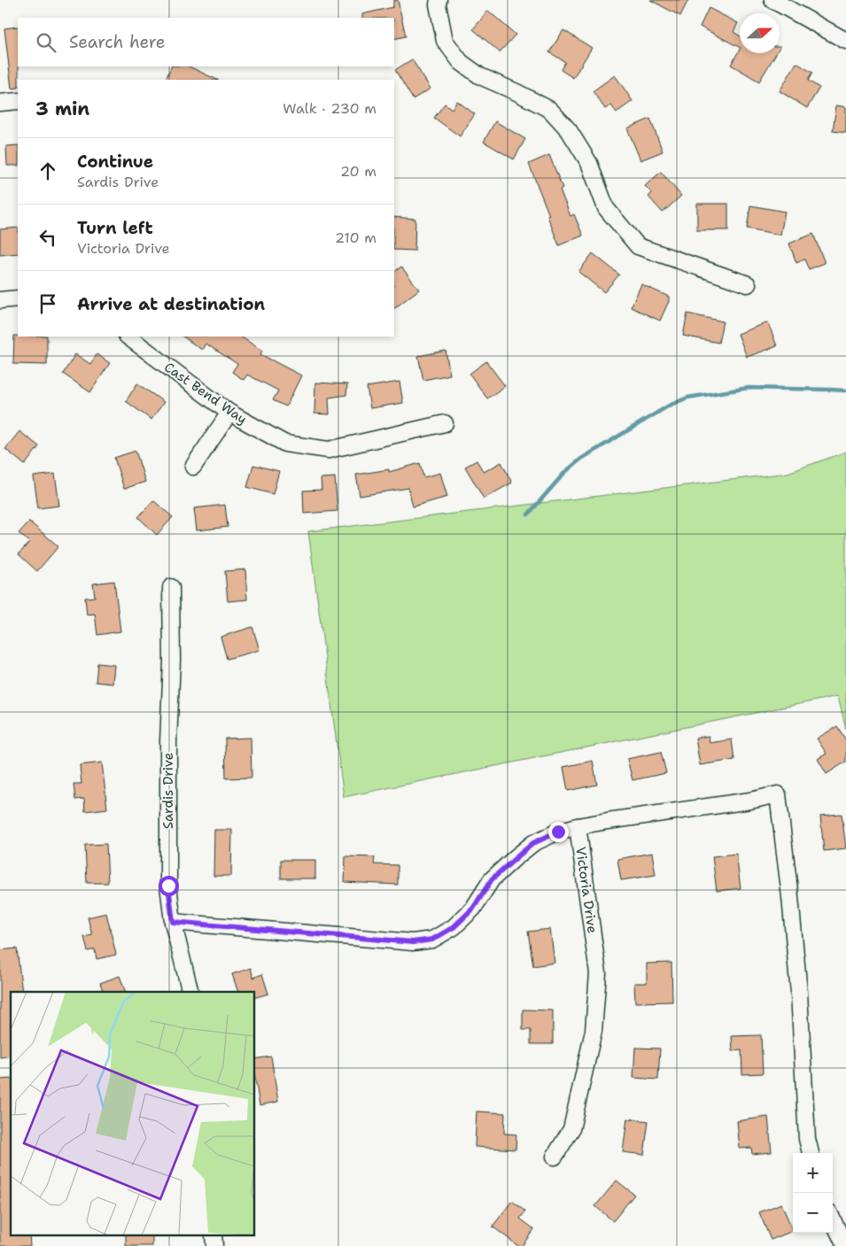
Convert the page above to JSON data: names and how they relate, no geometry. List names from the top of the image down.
{
  "streets": {
    "street": ["Cast Bend Way", "Sardis Drive", "Victoria Drive"]
  },
  "crossings": [
    ["Sardis Drive", "Victoria Drive"]
  ],
  "north": "right",
  "page": {
    "search": "Search here",
    "heading": ["3 min", "Walk · 230 m"],
    "list": [
      ["Continue", "Sardis Drive", "20 m"],
      ["Turn left", "Victoria Drive", "210 m"],
      "Arrive at destination"
    ],
    "map_buttons": ["+", "−"]
  }
}
